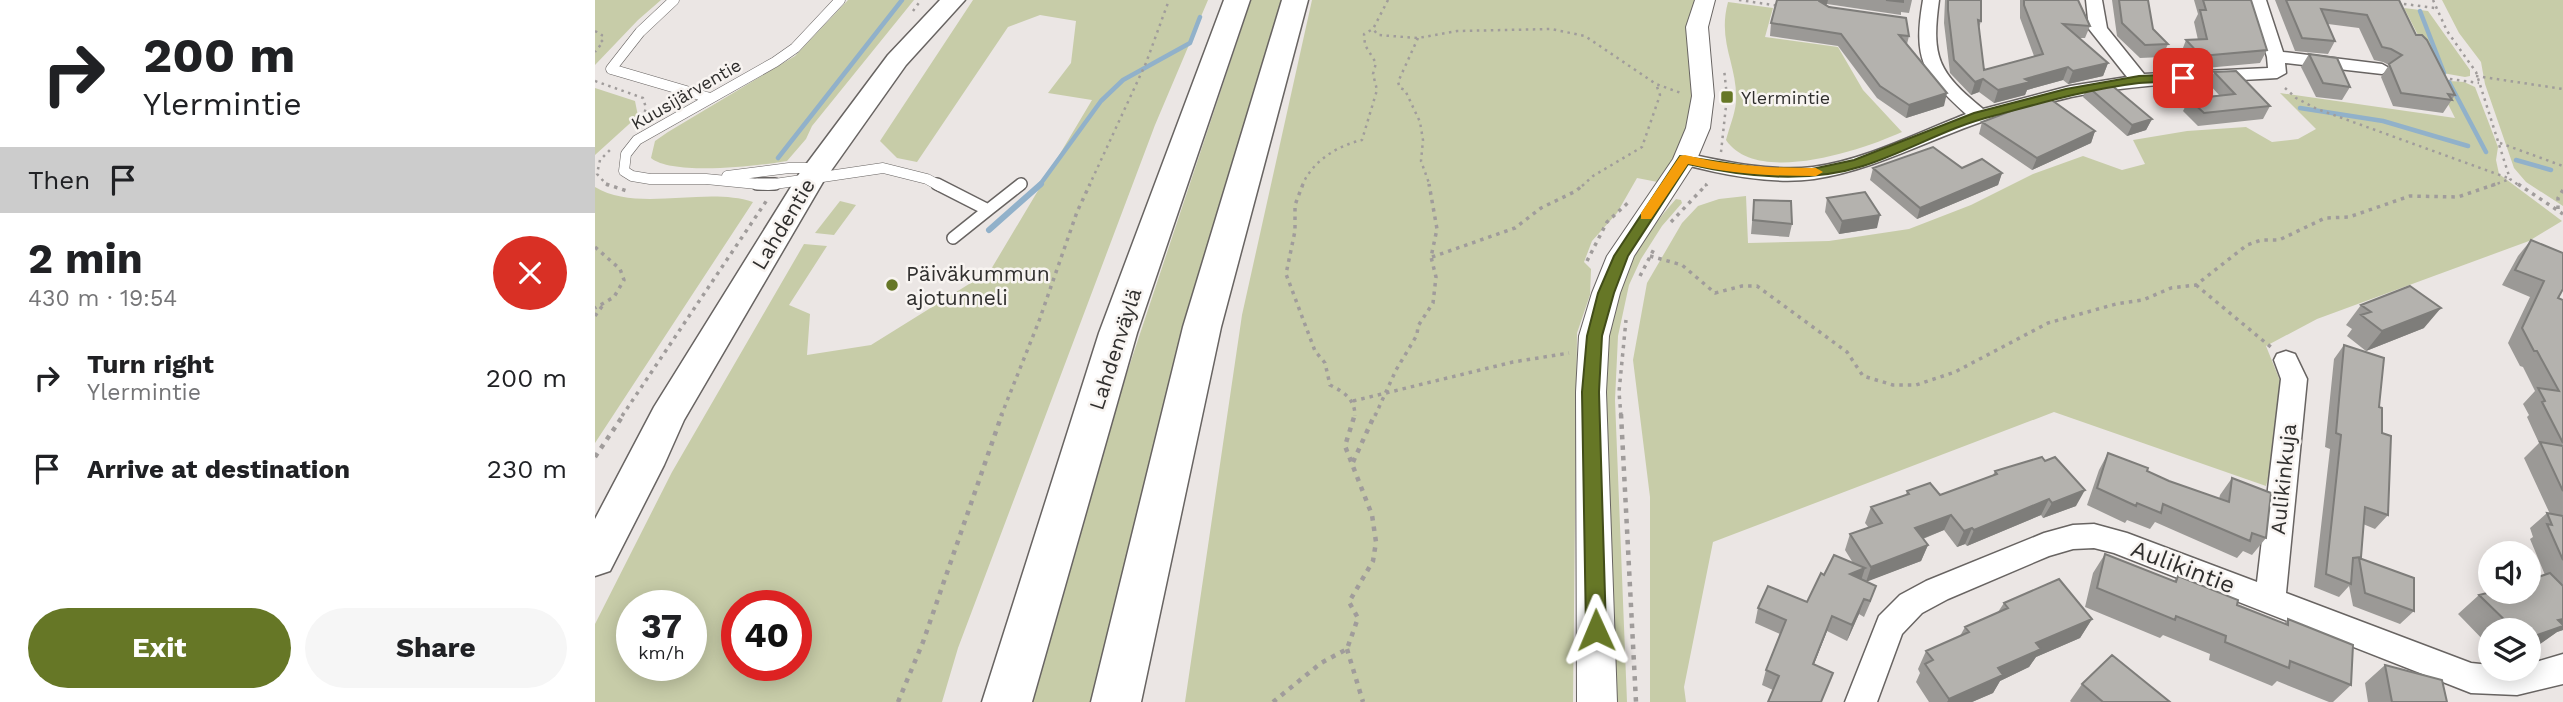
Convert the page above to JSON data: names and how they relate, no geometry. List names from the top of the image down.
{
  "streets": {
    "highway": ["Lahdenväylä"],
    "main road": ["Lahdentie"],
    "street": ["Aulikinkuja", "Aulikintie"],
    "lane": ["Kuusijärventie"]
  },
  "crossings": [
    ["Kuusijärventie", "Lahdentie"],
    ["Aulikinkuja", "Aulikintie"]
  ],
  "places": {
    "transit": ["Ylermintie"],
    "other": ["Päiväkummun ajotunneli"]
  },
  "page": {
    "turn": ["200 m", "Ylermintie"],
    "then": "Then",
    "heading": ["2 min", "430 m · 19:54"],
    "list": [
      {
        "name": "Turn right",
        "note": "Ylermintie",
        "value": "200 m"
      },
      {
        "name": "Arrive at destination",
        "value": "230 m"
      }
    ],
    "speed": "37 km/h",
    "limit": "40",
    "buttons": ["Exit", "Share"]
  }
}
